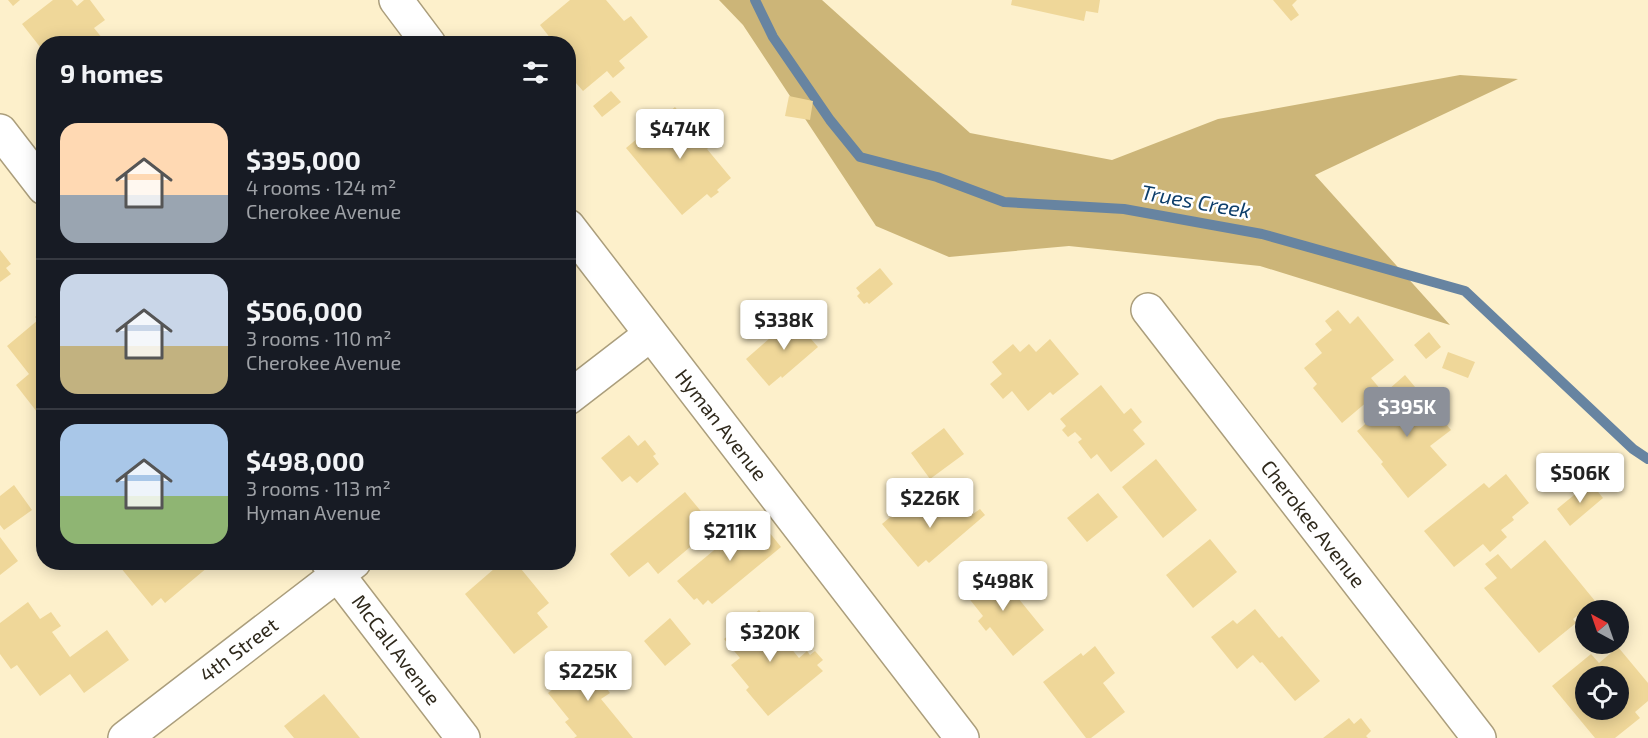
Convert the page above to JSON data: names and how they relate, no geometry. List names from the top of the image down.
{
  "streets": {
    "street": [
      "Hyman Avenue",
      "Cherokee Avenue",
      "4th Street",
      "McCall Avenue"
    ]
  },
  "water": ["Trues Creek"],
  "north": "top left",
  "page": {
    "heading": "9 homes",
    "list": [
      {
        "name": "$395,000",
        "note": "4 rooms · 124 m² · Cherokee Avenue"
      },
      {
        "name": "$506,000",
        "note": "3 rooms · 110 m² · Cherokee Avenue"
      },
      {
        "name": "$498,000",
        "note": "3 rooms · 113 m² · Hyman Avenue"
      }
    ],
    "price": [
      "$474K",
      "$338K",
      "$395K",
      "$506K",
      "$226K",
      "$211K",
      "$498K",
      "$320K",
      "$225K"
    ]
  }
}
